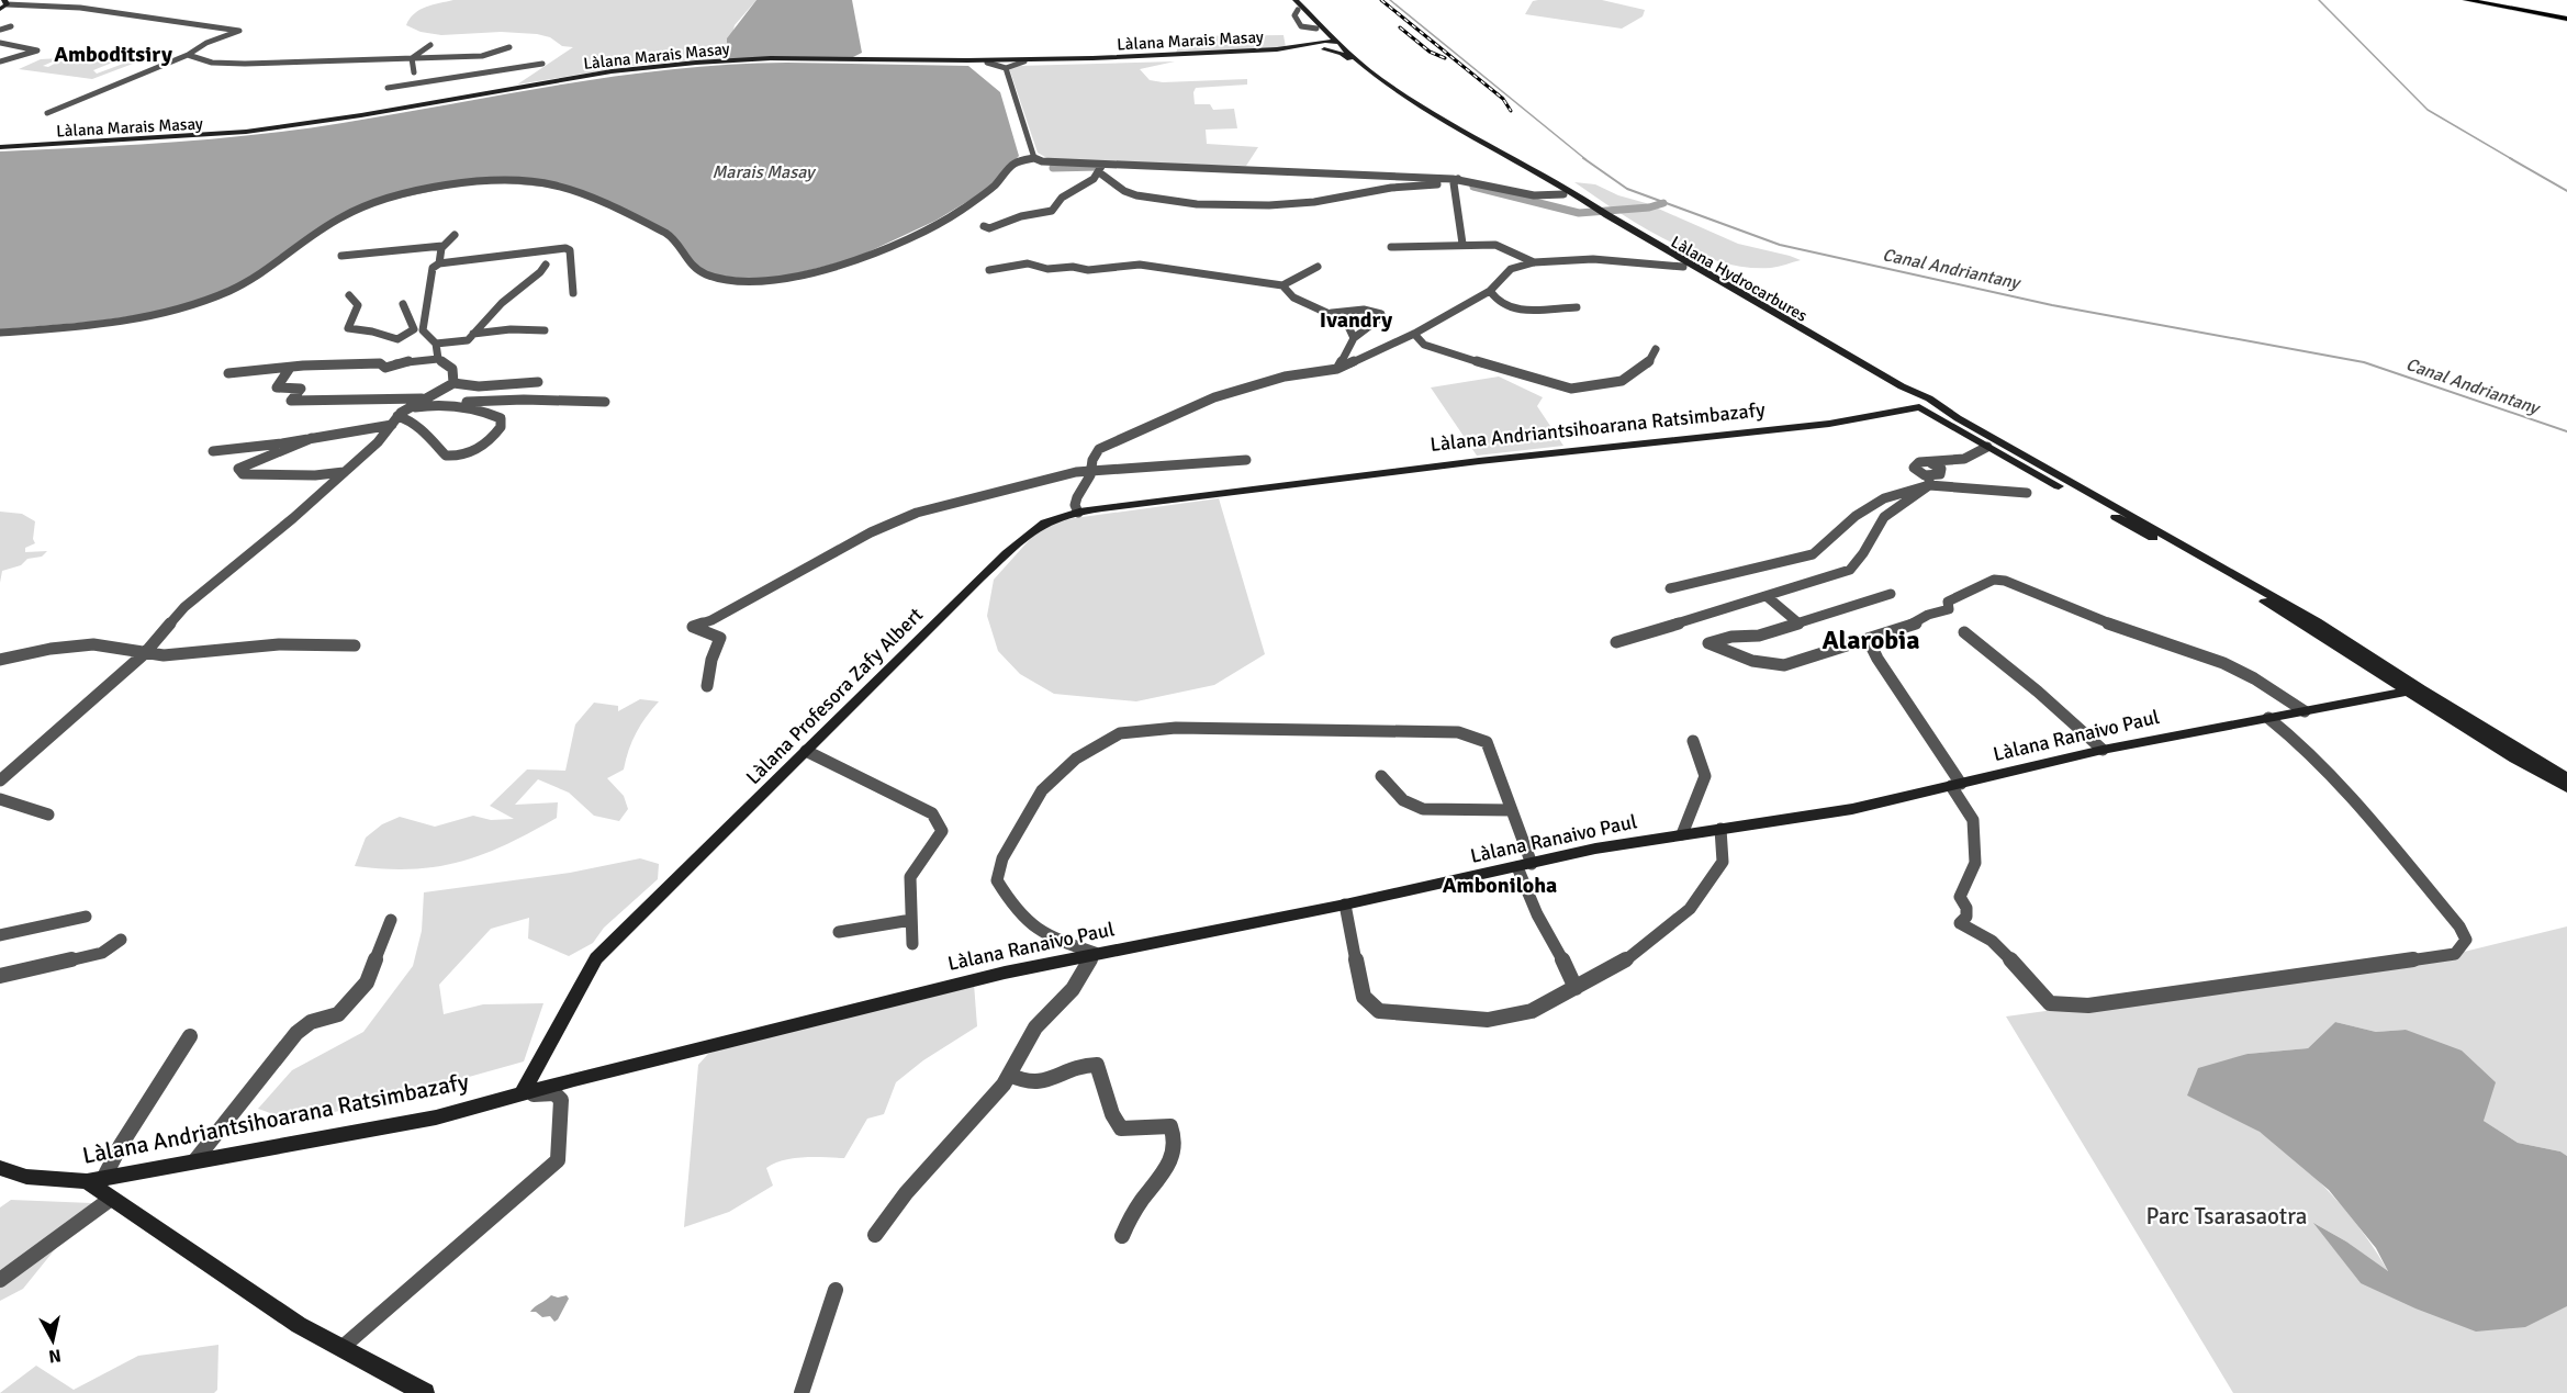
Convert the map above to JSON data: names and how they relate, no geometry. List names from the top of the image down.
{
  "streets": {
    "main road": [
      "Làlana Marais Masay",
      "Làlana Hydrocarbures",
      "Làlana Andriantsihoarana Ratsimbazafy",
      "Làlana Profesora Zafy Albert",
      "Làlana Ranaivo Paul"
    ]
  },
  "crossings": [
    ["Làlana Marais Masay", "Làlana Hydrocarbures"],
    ["Làlana Hydrocarbures", "Làlana Andriantsihoarana Ratsimbazafy"],
    ["Làlana Hydrocarbures", "Làlana Ranaivo Paul"],
    ["Làlana Andriantsihoarana Ratsimbazafy", "Làlana Profesora Zafy Albert"],
    ["Làlana Andriantsihoarana Ratsimbazafy", "Làlana Ranaivo Paul"],
    ["Làlana Profesora Zafy Albert", "Làlana Ranaivo Paul"]
  ],
  "districts": [
    "Amboditsiry",
    "Ivandry",
    "Alarobia",
    "Amboniloha"
  ],
  "water": ["Marais Masay", "Canal Andriantany"],
  "parks": ["Parc Tsarasaotra"],
  "north": "bottom"
}
